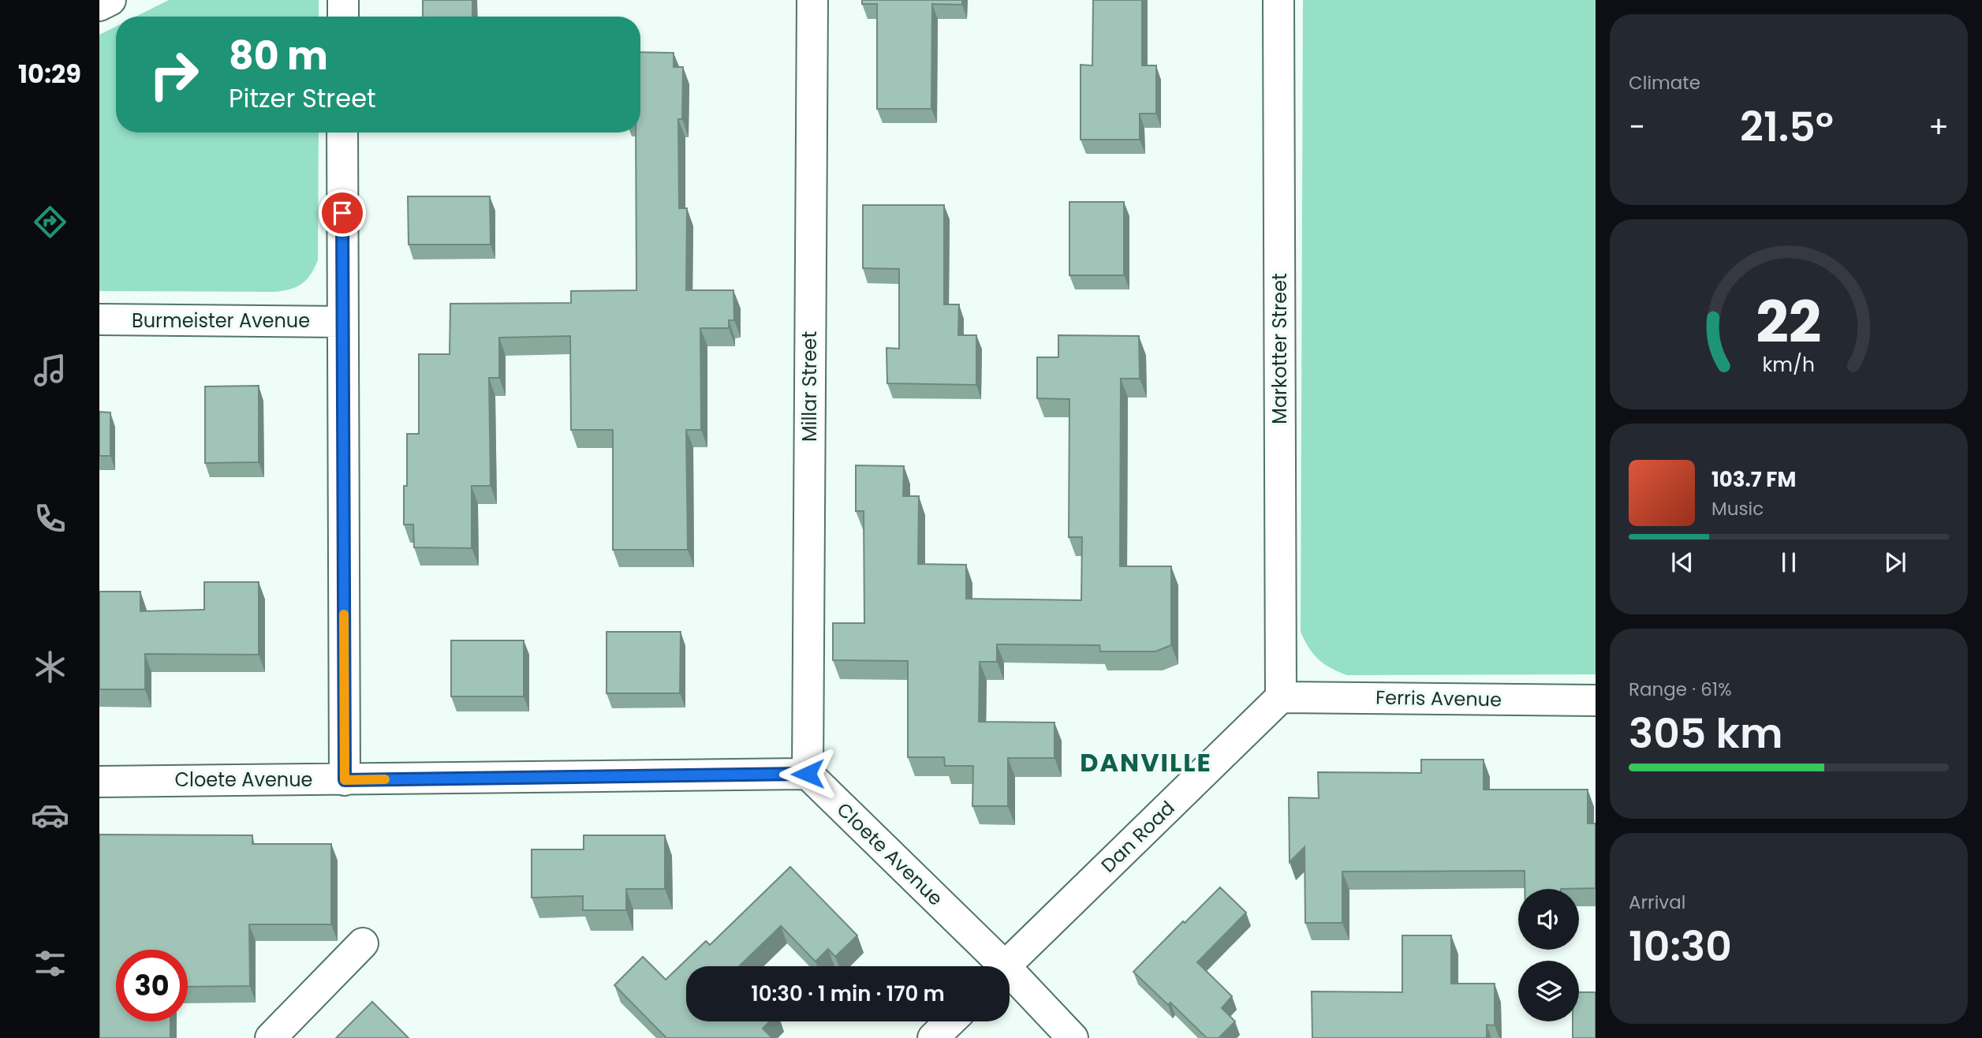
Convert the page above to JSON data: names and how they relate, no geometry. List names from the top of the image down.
{
  "streets": {
    "street": [
      "Burmeister Avenue",
      "Markotter Street",
      "Millar Street",
      "Ferris Avenue",
      "Cloete Avenue",
      "Dan Road"
    ]
  },
  "crossings": [
    ["Markotter Street", "Ferris Avenue"],
    ["Markotter Street", "Dan Road"],
    ["Millar Street", "Cloete Avenue"],
    ["Ferris Avenue", "Dan Road"]
  ],
  "districts": ["DANVILLE"],
  "page": {
    "tabs": "10:29",
    "tile": [
      "Climate",
      ["Range · 61%", "305 km"],
      ["Arrival", "10:30"]
    ],
    "turn": ["80 m", "Pitzer Street"],
    "heat": ["−", "21.5°", "+"],
    "song": ["103.7 FM", "Music"],
    "limit": "30",
    "trip": "10:30 · 1 min · 170 m",
    "gauge": ["22", "km/h"]
  }
}
